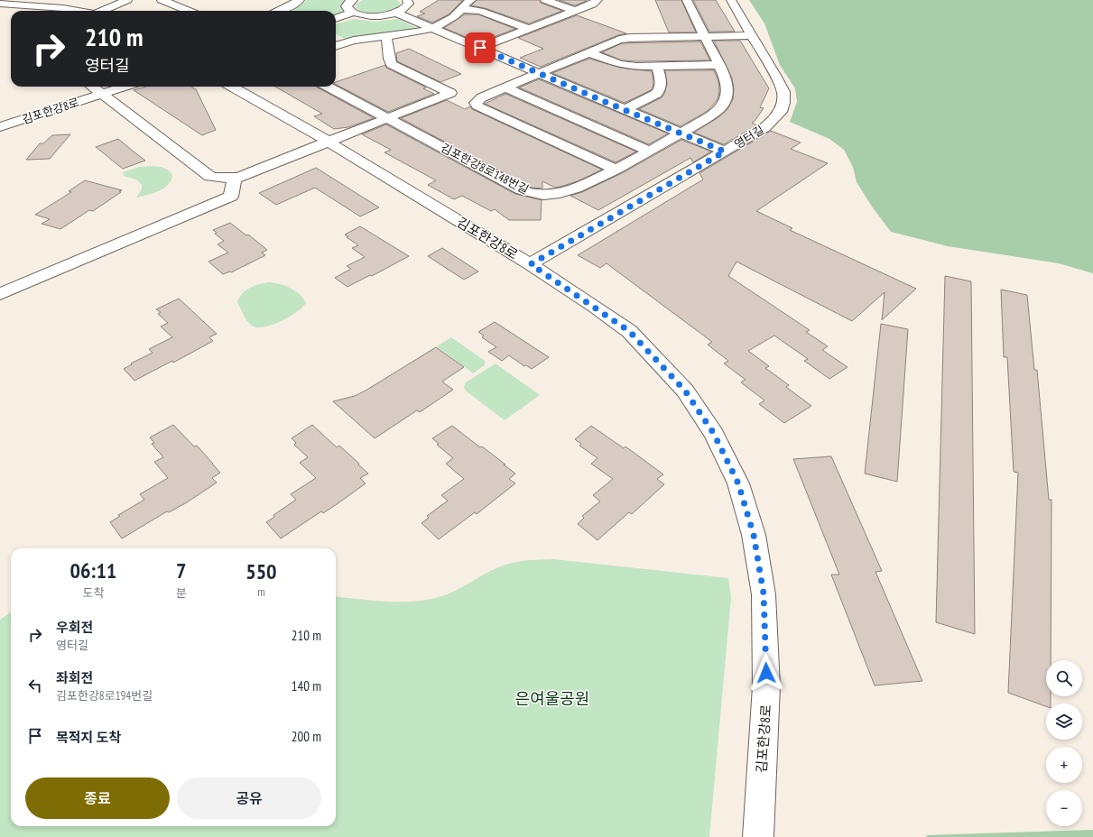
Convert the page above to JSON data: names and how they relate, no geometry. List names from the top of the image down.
{
  "streets": {
    "street": ["김포한강8로", "영터길", "김포한강8로148번길"]
  },
  "crossings": [
    ["김포한강8로", "영터길"]
  ],
  "parks": ["은여울공원"],
  "page": {
    "turn": ["210 m", "영터길"],
    "eta": [
      "06:11",
      "도착",
      "7",
      "분",
      "550",
      "m"
    ],
    "list": [
      {
        "name": "우회전",
        "note": "영터길",
        "value": "210 m"
      },
      {
        "name": "좌회전",
        "note": "김포한강8로194번길",
        "value": "140 m"
      },
      {
        "name": "목적지 도착",
        "value": "200 m"
      }
    ],
    "map_buttons": ["+", "−"],
    "buttons": ["종료", "공유"]
  }
}
